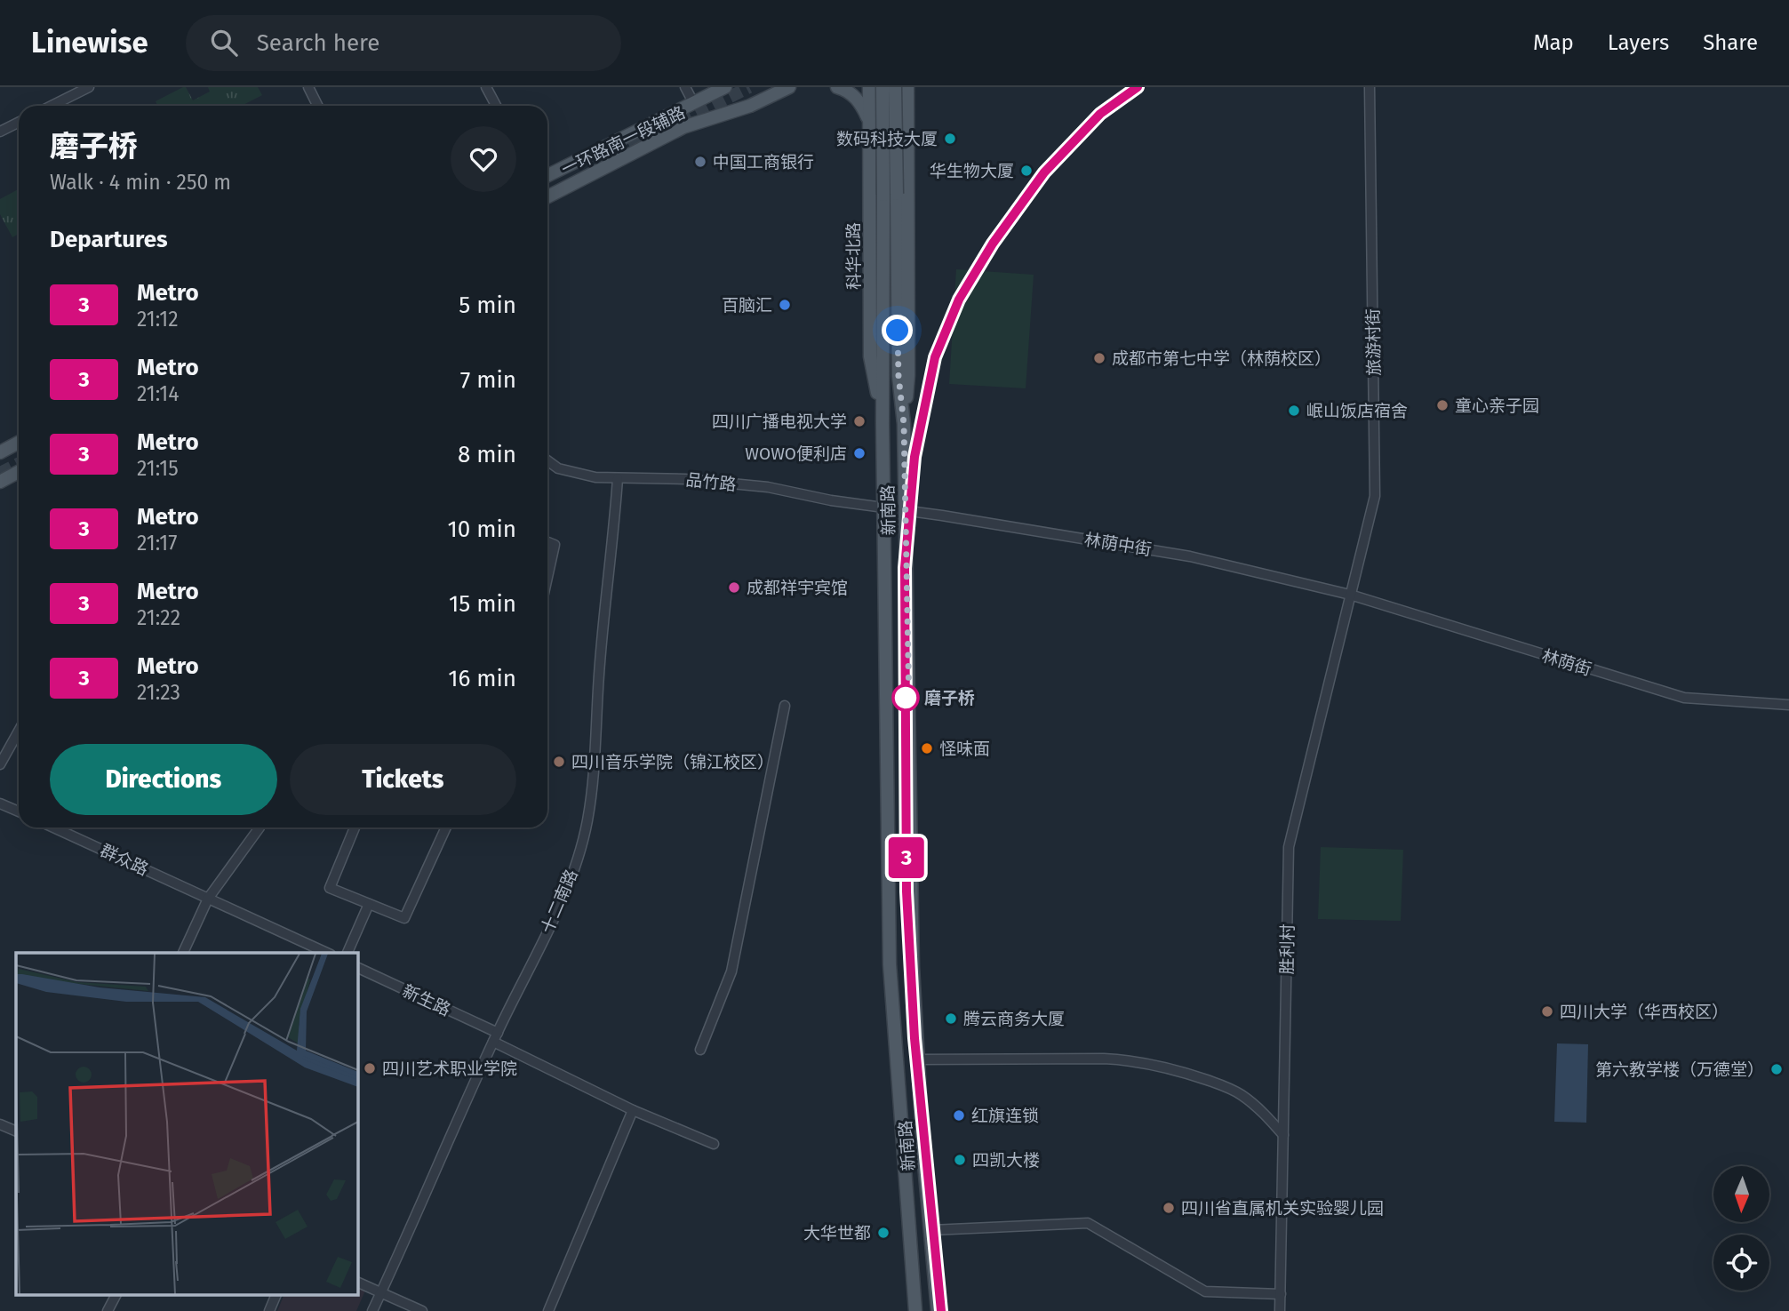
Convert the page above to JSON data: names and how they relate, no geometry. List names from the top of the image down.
{
  "streets": {
    "main road": ["一环路南一段辅路", "科华北路", "新南路"],
    "street": [
      "旅游村街",
      "品竹路",
      "林荫中街",
      "林荫街",
      "群众路",
      "十二南路",
      "胜利村",
      "新生路"
    ]
  },
  "crossings": [
    ["科华北路", "新南路"],
    ["旅游村街", "林荫中街"],
    ["旅游村街", "林荫街"],
    ["旅游村街", "胜利村"],
    ["品竹路", "新南路"],
    ["品竹路", "林荫中街"],
    ["品竹路", "十二南路"],
    ["新南路", "林荫中街"],
    ["林荫中街", "林荫街"],
    ["林荫中街", "胜利村"],
    ["林荫街", "胜利村"],
    ["十二南路", "新生路"]
  ],
  "places": [
    "数码科技大厦",
    "中国工商银行",
    "华生物大厦",
    "百脑汇",
    "成都市第七中学（林荫校区）",
    "童心亲子园",
    "岷山饭店宿舍",
    "四川广播电视大学",
    "WOWO便利店",
    "成都祥宇宾馆",
    "磨子桥",
    "怪味面",
    "四川音乐学院（锦江校区）",
    "四川大学（华西校区）",
    "腾云商务大厦",
    "四川艺术职业学院",
    "第六教学楼（万德堂）",
    "红旗连锁",
    "四凯大楼",
    "四川省直属机关实验婴儿园",
    "大华世都"
  ],
  "lines": ["metro line 3"],
  "north": "bottom",
  "page": {
    "header": "Linewise",
    "search": "Search here",
    "nav": ["Map", "Layers", "Share"],
    "on_map": "3",
    "heading": [
      ["磨子桥", "Walk · 4 min · 250 m"],
      "Departures"
    ],
    "list": [
      {
        "mark": "3",
        "name": "Metro",
        "note": "21:12",
        "value": "5 min"
      },
      {
        "mark": "3",
        "name": "Metro",
        "note": "21:14",
        "value": "7 min"
      },
      {
        "mark": "3",
        "name": "Metro",
        "note": "21:15",
        "value": "8 min"
      },
      {
        "mark": "3",
        "name": "Metro",
        "note": "21:17",
        "value": "10 min"
      },
      {
        "mark": "3",
        "name": "Metro",
        "note": "21:22",
        "value": "15 min"
      },
      {
        "mark": "3",
        "name": "Metro",
        "note": "21:23",
        "value": "16 min"
      }
    ],
    "buttons": ["Directions", "Tickets"]
  }
}
